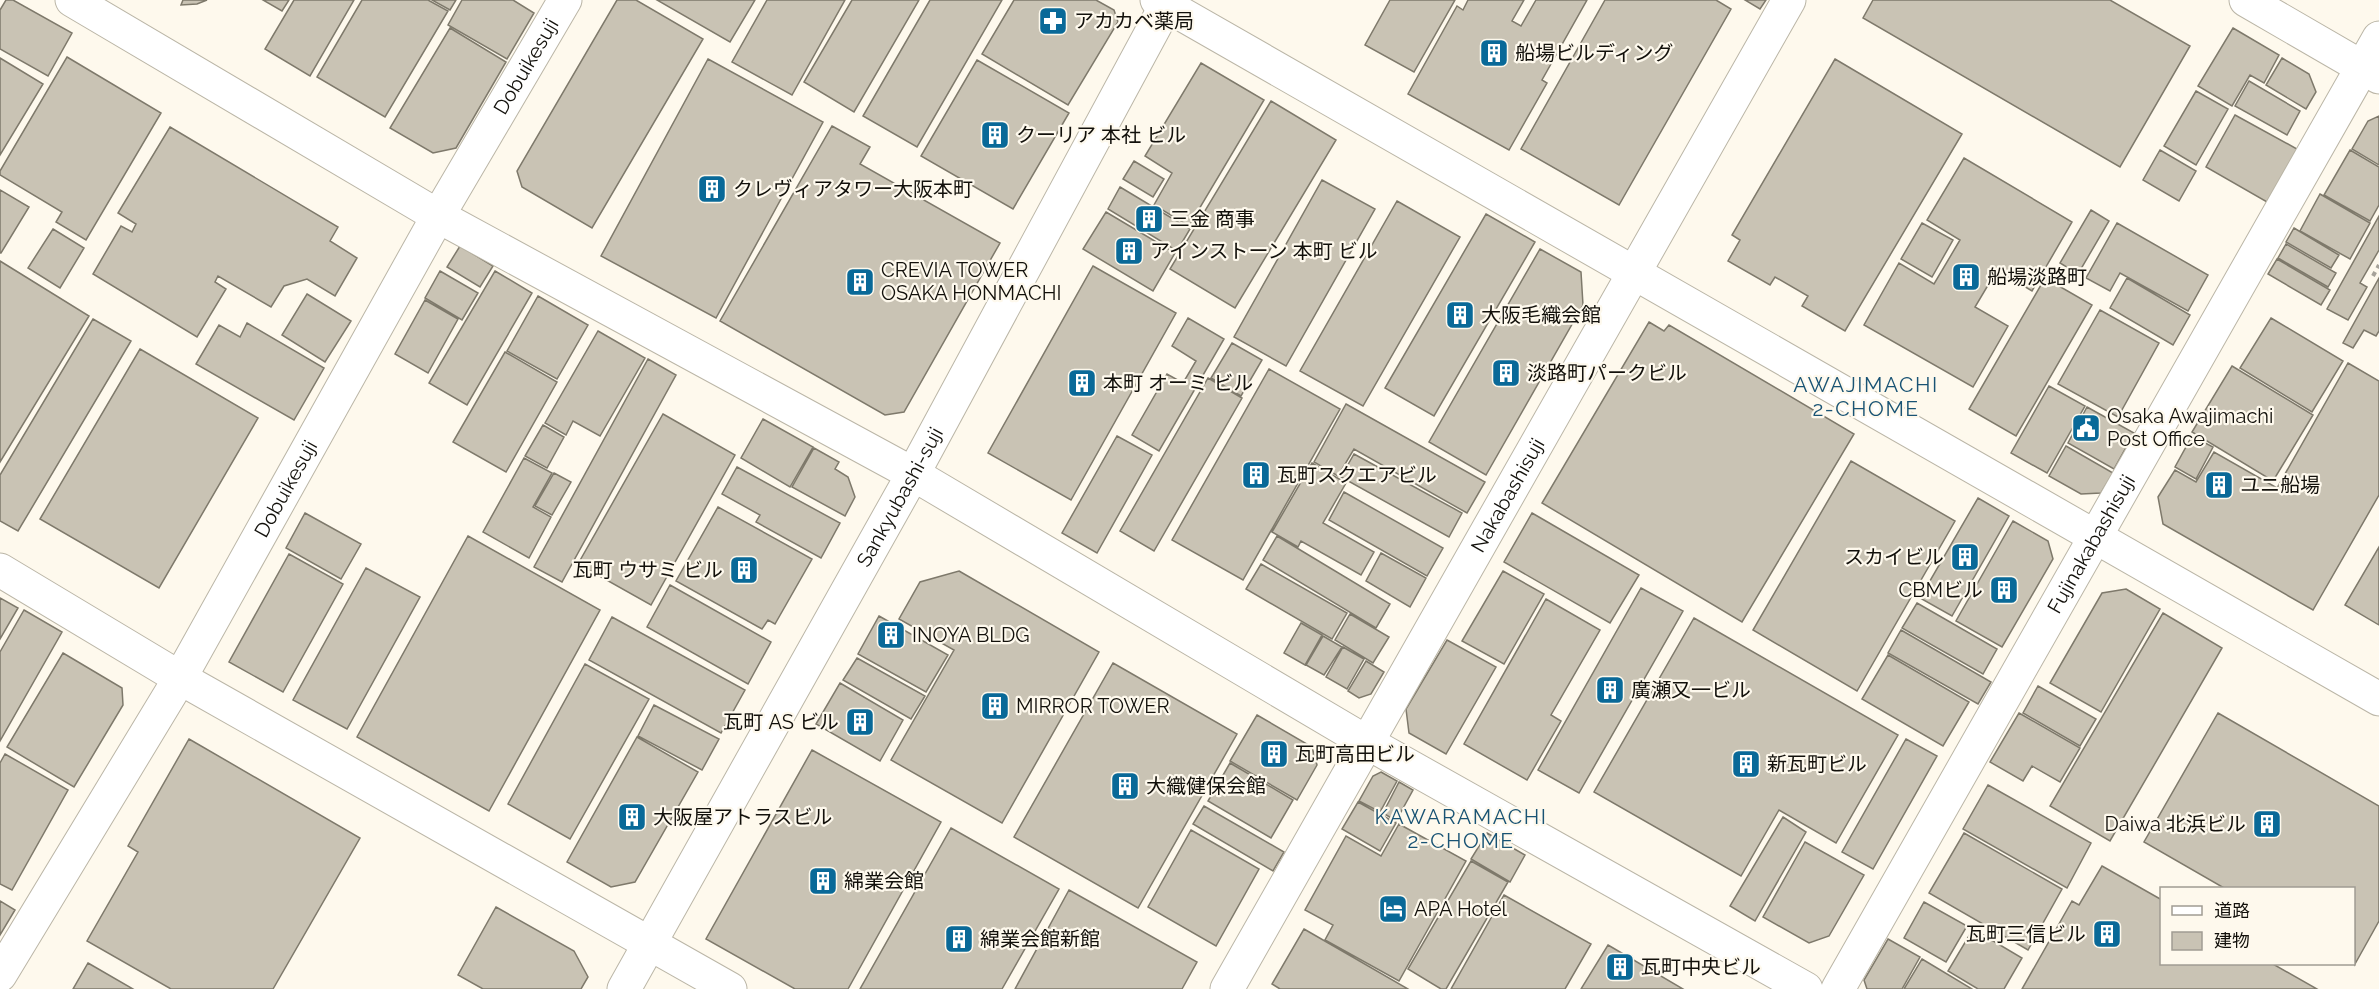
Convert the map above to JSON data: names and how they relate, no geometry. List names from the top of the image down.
{
  "streets": {
    "street": [
      "Dobuikesuji",
      "Nakabashisuji",
      "Sankyubashi-suji",
      "Fujinakabashisuji"
    ]
  },
  "districts": ["AWAJIMACHI 2-CHOME", "KAWARAMACHI 2-CHOME"],
  "places": {
    "pharmacy": ["アカカベ薬局"],
    "building": [
      "船場ビルディング",
      "クーリア 本社 ビル",
      "クレヴィアタワー大阪本町",
      "三金 商事",
      "アインストーン 本町 ビル",
      "船場淡路町",
      "CREVIA TOWER OSAKA HONMACHI",
      "大阪毛織会館",
      "淡路町パークビル",
      "本町 オーミ ビル",
      "瓦町スクエアビル",
      "ユニ船場",
      "スカイビル",
      "瓦町 ウサミ ビル",
      "CBMビル",
      "INOYA BLDG",
      "廣瀬又一ビル",
      "MIRROR TOWER",
      "瓦町 AS ビル",
      "瓦町高田ビル",
      "新瓦町ビル",
      "大織健保会館",
      "大阪屋アトラスビル",
      "Daiwa 北浜ビル",
      "綿業会館",
      "瓦町三信ビル",
      "綿業会館新館",
      "瓦町中央ビル"
    ],
    "public building": ["Osaka Awajimachi Post Office"],
    "hotel": ["APA Hotel"]
  },
  "legend": ["道路", "建物"]
}
